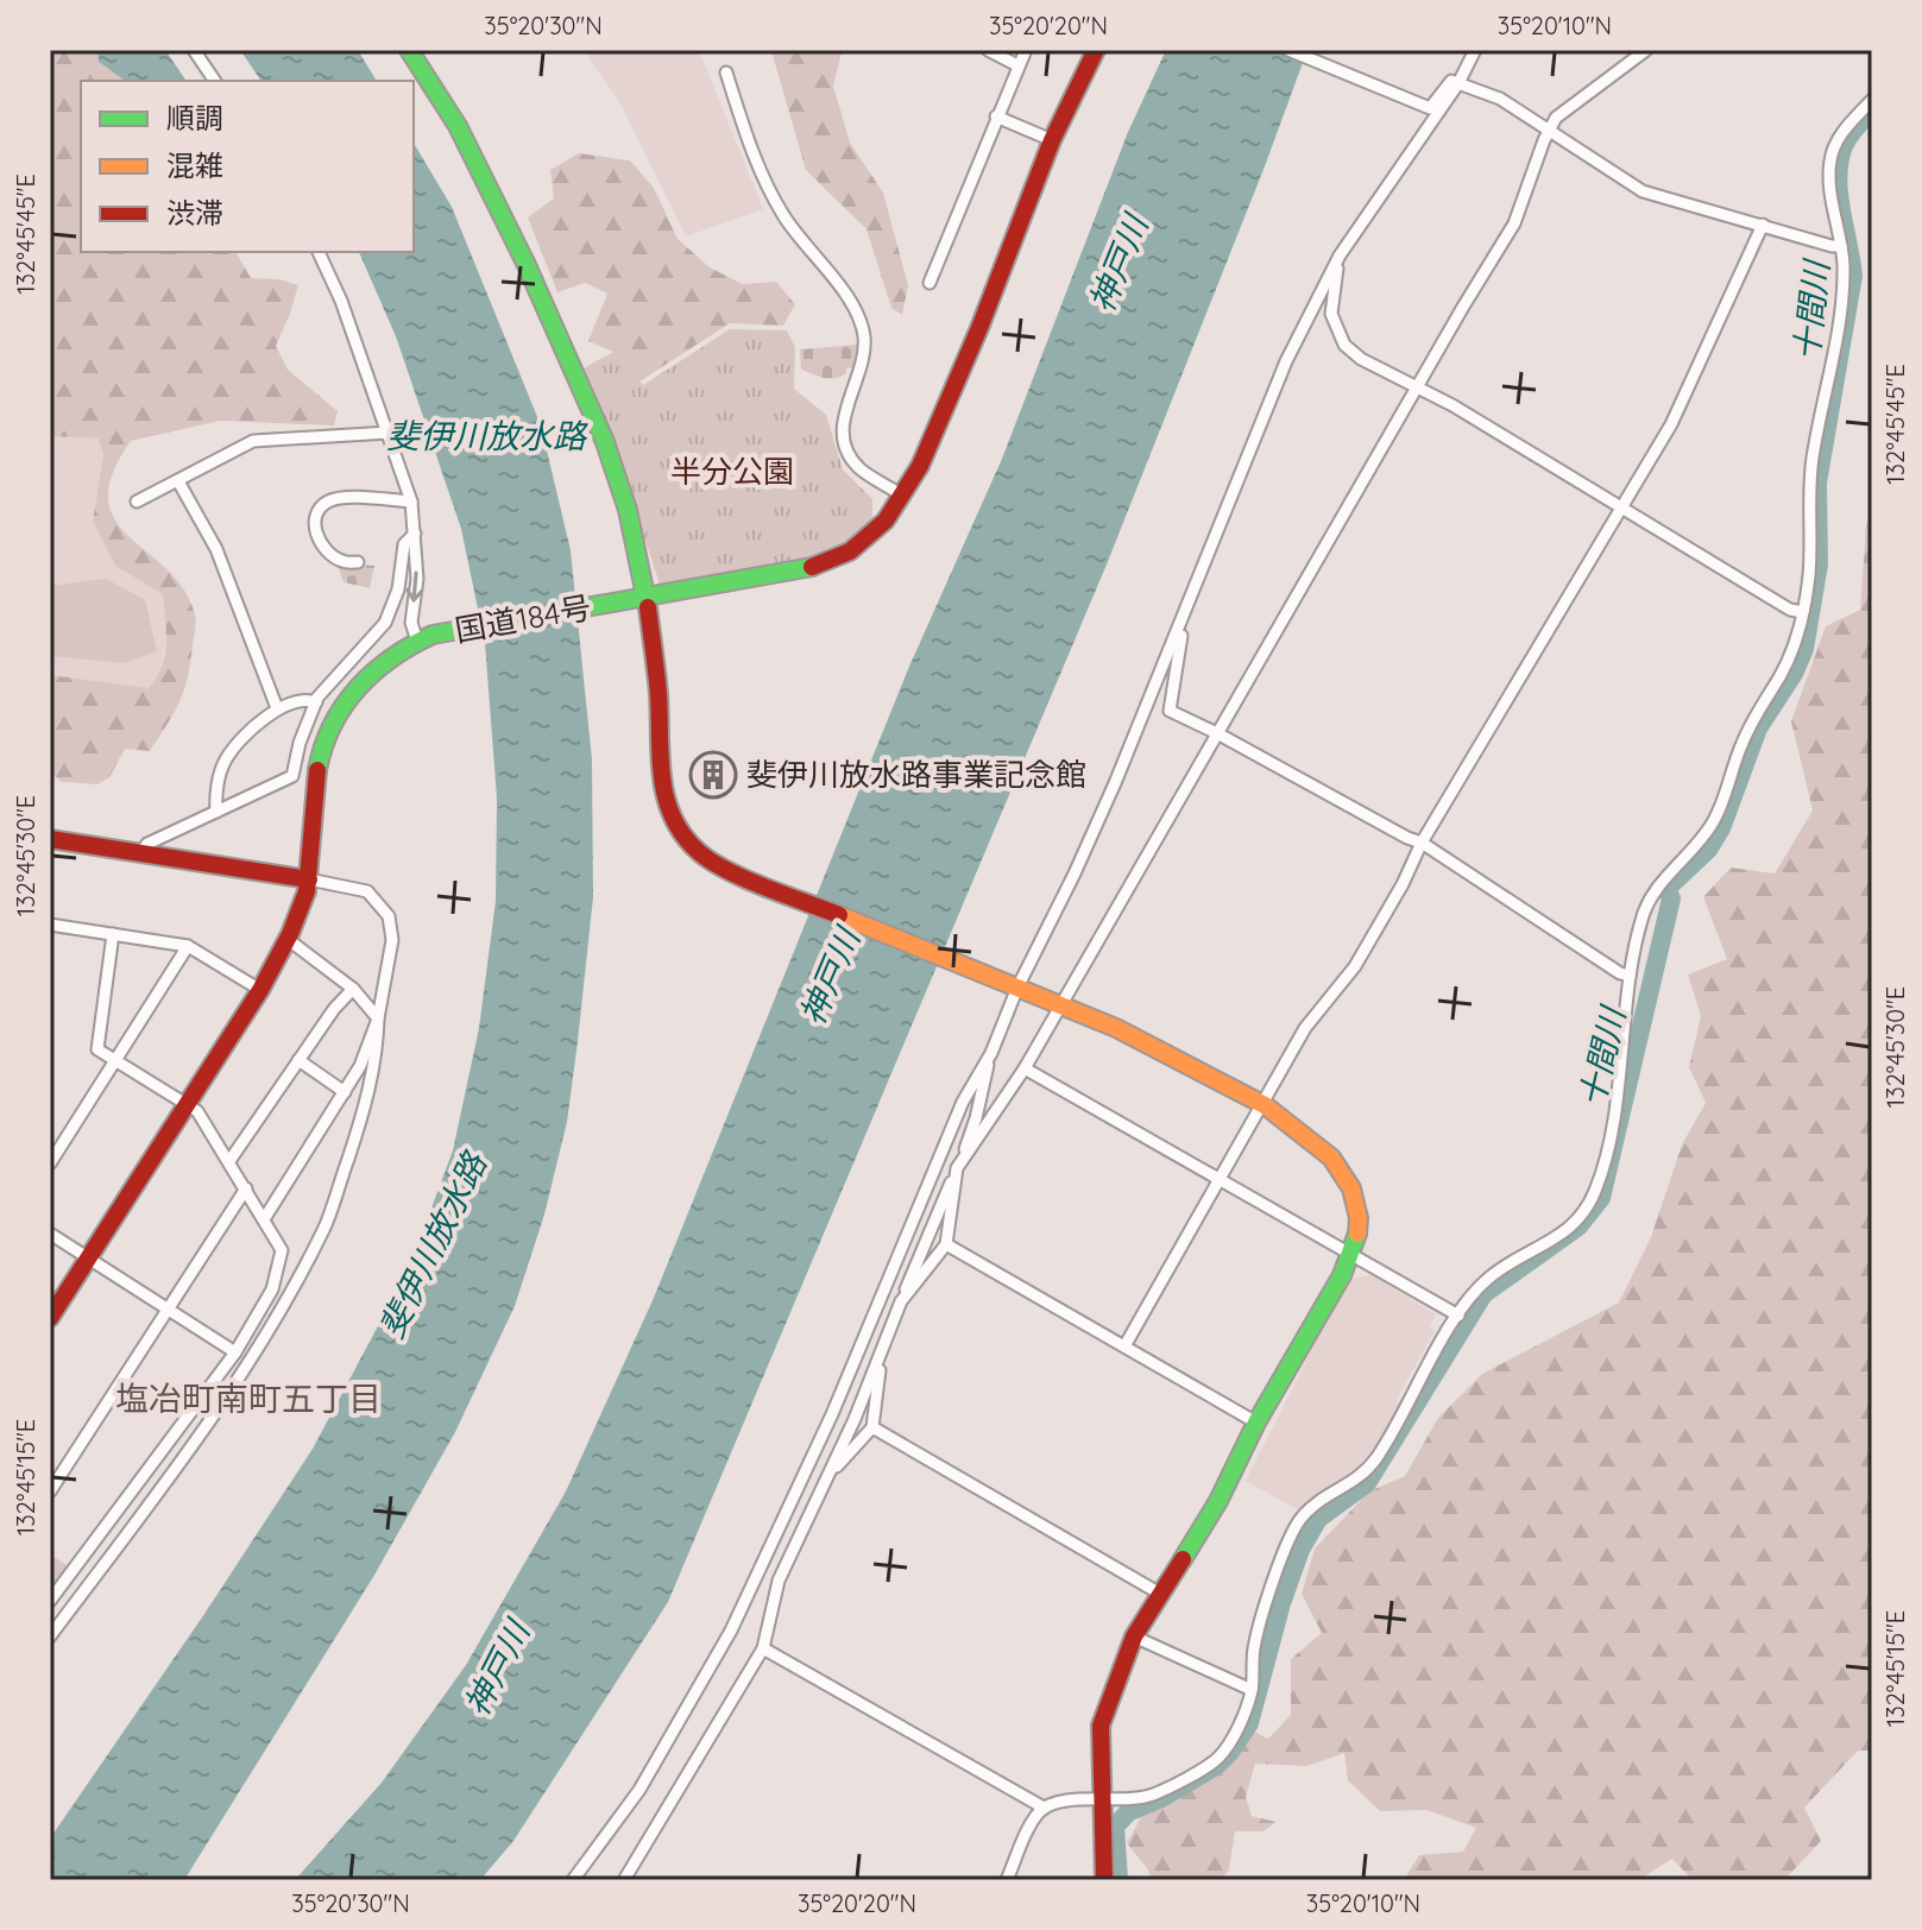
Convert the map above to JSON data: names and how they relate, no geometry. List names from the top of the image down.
{
  "streets": {
    "main road": ["国道184号"]
  },
  "districts": ["塩冶町南町五丁目"],
  "water": ["神戸川", "十間川", "斐伊川放水路"],
  "parks": ["半分公園"],
  "places": {
    "building": ["斐伊川放水路事業記念館"]
  },
  "legend": ["順調", "混雑", "渋滞"],
  "coordinates": [
    "35°20'30\"N",
    "35°20'20\"N",
    "35°20'10\"N",
    "132°45'45\"E",
    "132°45'30\"E",
    "132°45'15\"E"
  ]
}
